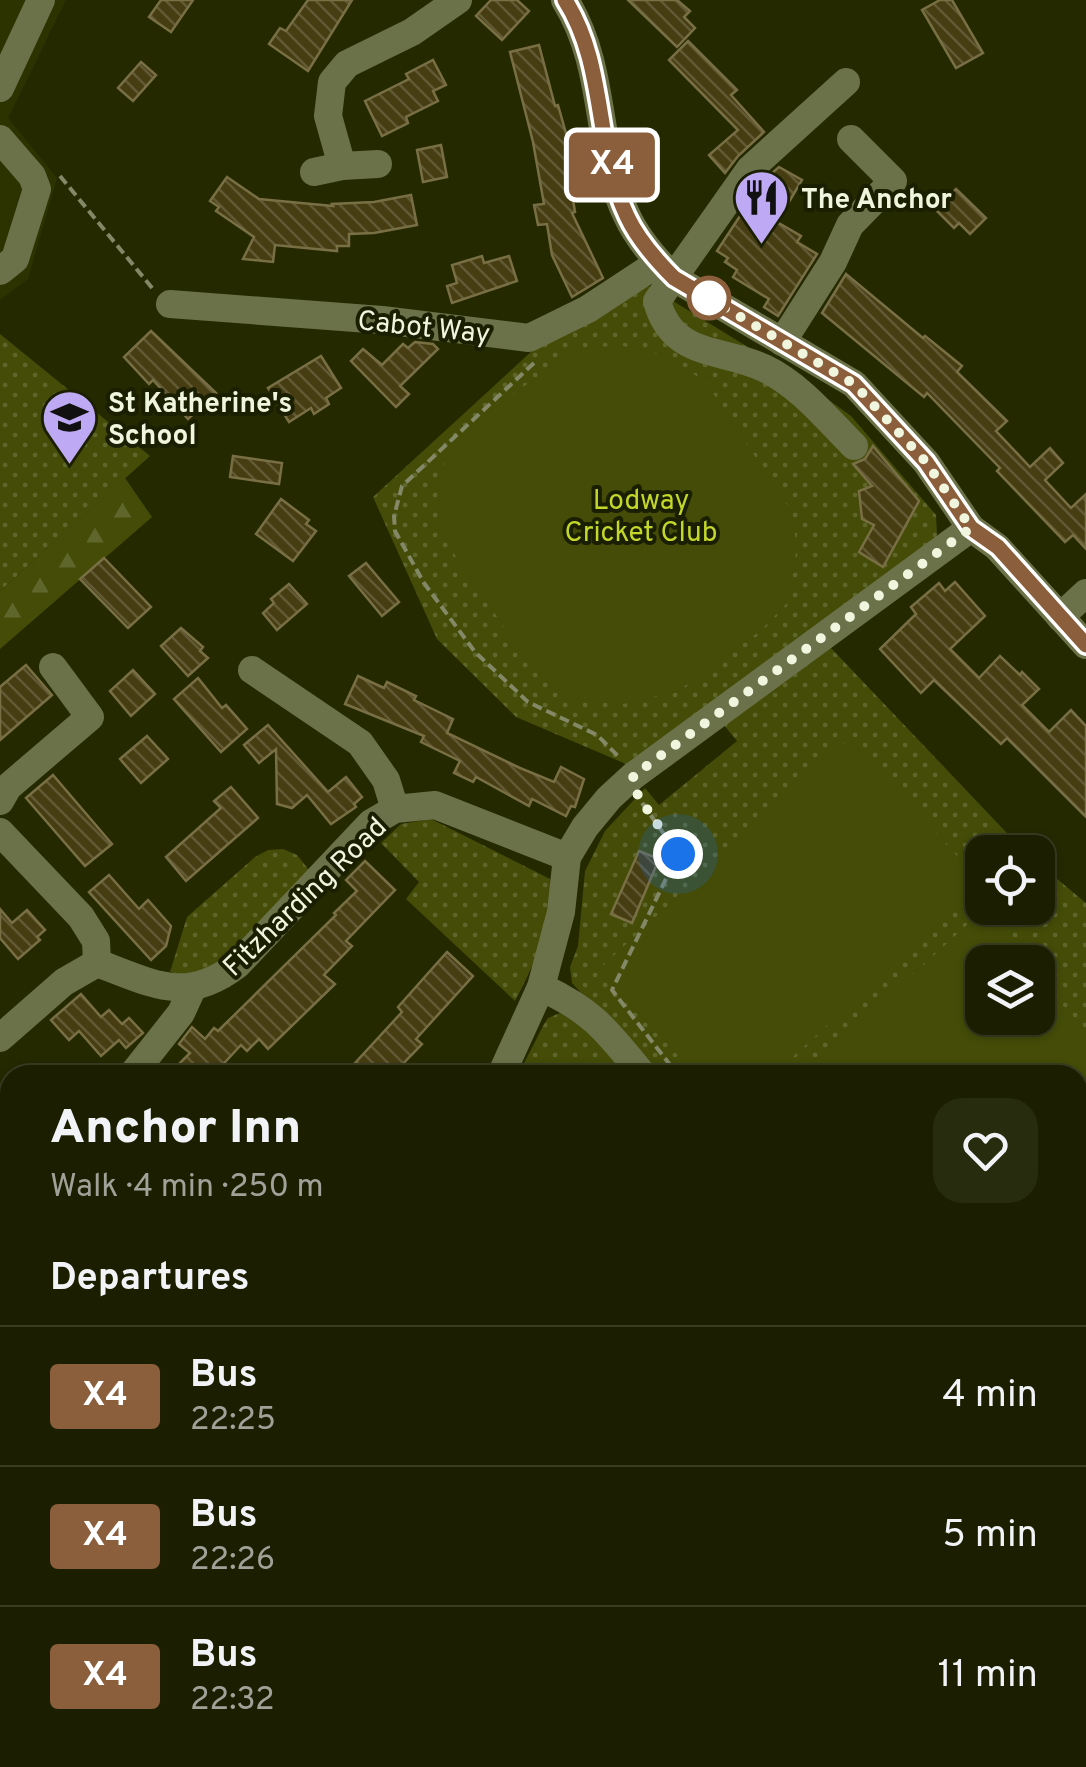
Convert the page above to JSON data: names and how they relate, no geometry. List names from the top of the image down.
{
  "streets": {
    "street": ["Cabot Way", "Fitzharding Road"]
  },
  "parks": ["Lodway Cricket Club"],
  "places": {
    "restaurant": ["The Anchor"],
    "school or university": ["St Katherine's School"]
  },
  "lines": ["bus line X4"],
  "page": {
    "on_map": "X4",
    "heading": [
      ["Anchor Inn", "Walk · 4 min · 250 m"],
      "Departures"
    ],
    "list": [
      {
        "mark": "X4",
        "name": "Bus",
        "note": "22:25",
        "value": "4 min"
      },
      {
        "mark": "X4",
        "name": "Bus",
        "note": "22:26",
        "value": "5 min"
      },
      {
        "mark": "X4",
        "name": "Bus",
        "note": "22:32",
        "value": "11 min"
      }
    ]
  }
}
